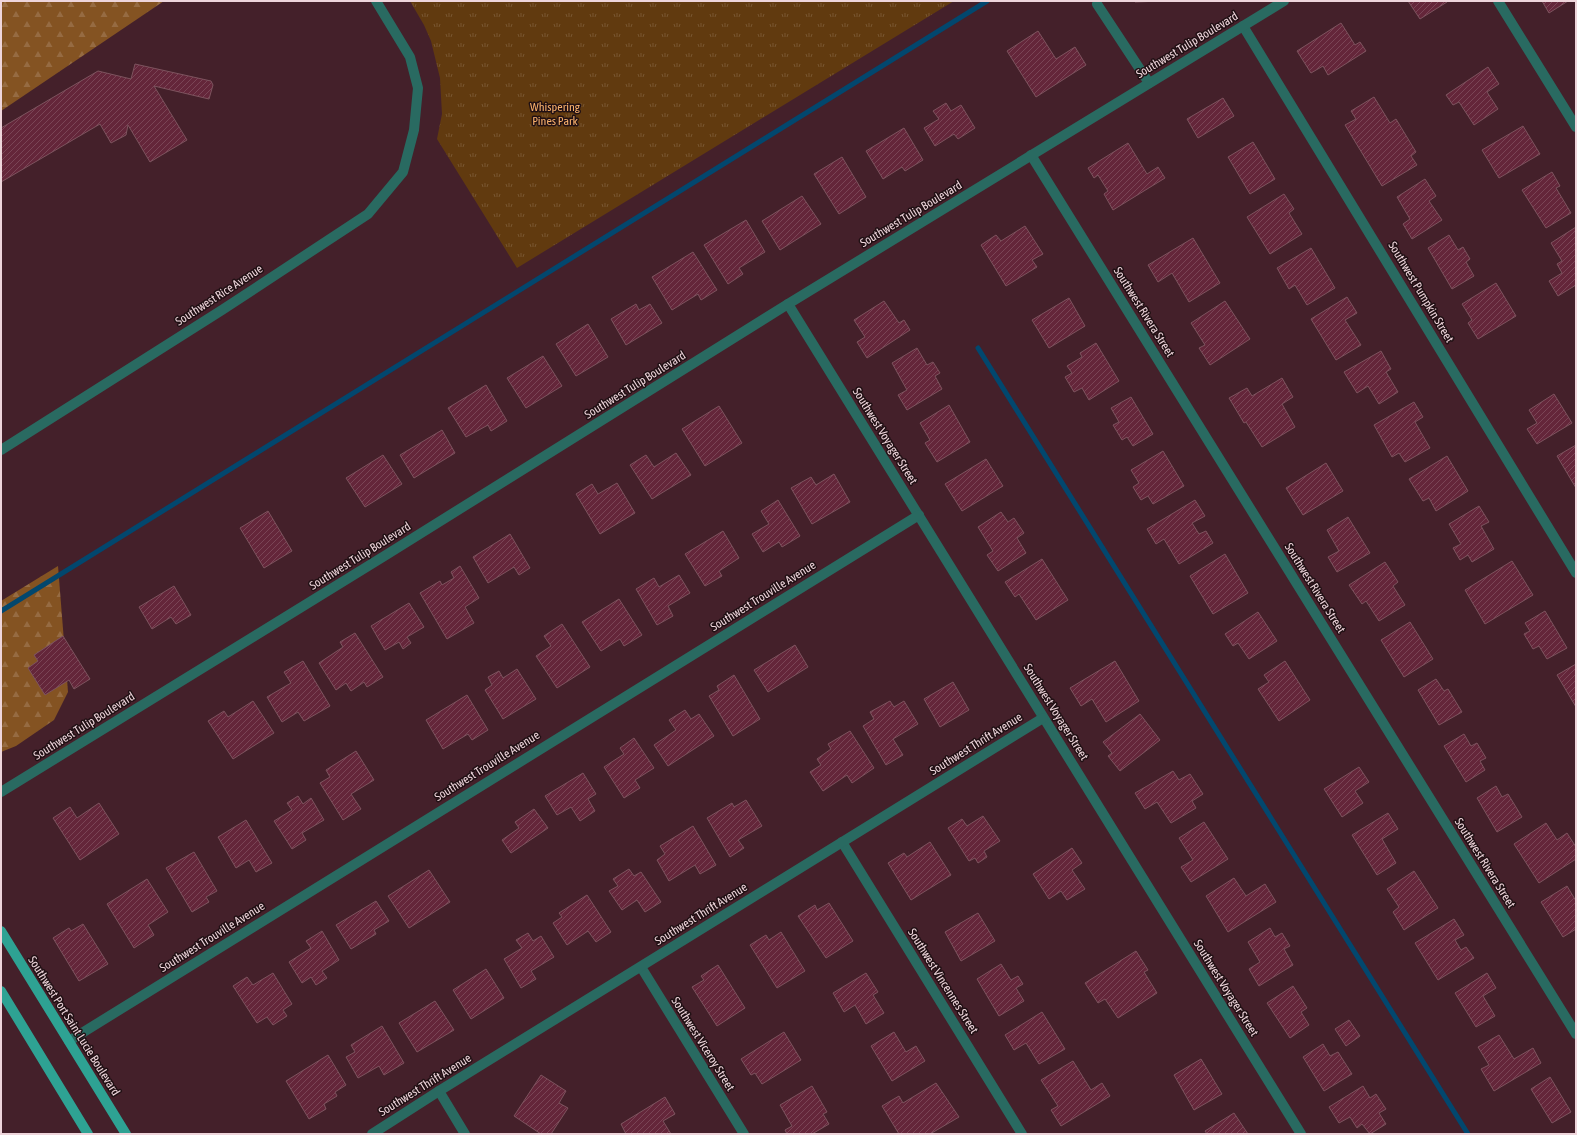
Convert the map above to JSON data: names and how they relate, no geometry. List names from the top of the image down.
{
  "streets": {
    "main road": ["Southwest Port Saint Lucie Boulevard"],
    "street": [
      "Southwest Tulip Boulevard",
      "Southwest Pumpkin Street",
      "Southwest Rice Avenue",
      "Southwest Rivera Street",
      "Southwest Voyager Street",
      "Southwest Trouville Avenue",
      "Southwest Thrift Avenue",
      "Southwest Vincennes Street",
      "Southwest Viceroy Street"
    ]
  },
  "crossings": [
    ["Southwest Tulip Boulevard", "Southwest Pumpkin Street"],
    ["Southwest Tulip Boulevard", "Southwest Rivera Street"],
    ["Southwest Tulip Boulevard", "Southwest Voyager Street"],
    ["Southwest Voyager Street", "Southwest Trouville Avenue"],
    ["Southwest Voyager Street", "Southwest Thrift Avenue"],
    ["Southwest Trouville Avenue", "Southwest Port Saint Lucie Boulevard"],
    ["Southwest Thrift Avenue", "Southwest Vincennes Street"],
    ["Southwest Thrift Avenue", "Southwest Viceroy Street"]
  ],
  "parks": ["Whispering Pines Park"]
}
